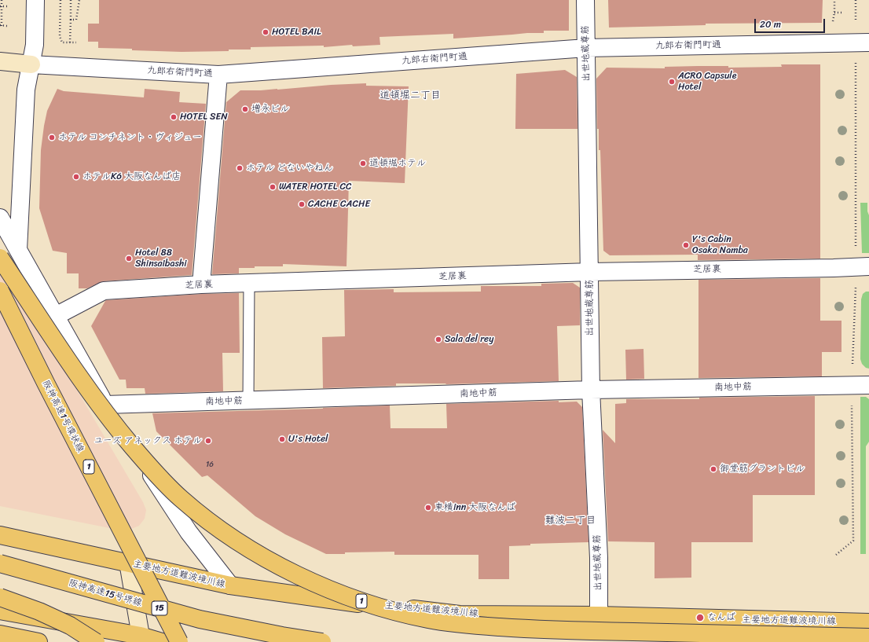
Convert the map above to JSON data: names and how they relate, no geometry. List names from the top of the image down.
{
  "streets": {
    "main road": [
      "阪神高速1号環状線",
      "1",
      "主要地方道難波境川線",
      "阪神高速15号堺線",
      "15"
    ],
    "street": [
      "九郎右衛門町通",
      "出世地蔵尊筋",
      "芝居裏",
      "南地中筋"
    ]
  },
  "crossings": [
    ["九郎右衛門町通", "出世地蔵尊筋"],
    ["出世地蔵尊筋", "芝居裏"],
    ["出世地蔵尊筋", "南地中筋"],
    ["出世地蔵尊筋", "主要地方道難波境川線"]
  ],
  "districts": ["道頓堀二丁目", "難波二丁目"],
  "places": [
    "HOTEL BAIL",
    "ACRO Capsule Hotel",
    "増永ビル",
    "HOTEL SEN",
    "ホテル コンチネント・ヴィジュー",
    "道頓堀ホテル",
    "ホテル どないやねん",
    "ホテルK6 大阪なんば店",
    "WATER HOTEL CC",
    "CACHE CACHE",
    "Y's Cabin Osaka Namba",
    "Hotel 88 Shinsaibashi",
    "Sala del rey",
    "U's Hotel",
    "ユーズ アネックス ホテル",
    "御堂筋グラントビル",
    "東横inn 大阪なんば",
    "なんば"
  ],
  "house_numbers": ["16"],
  "scale_bar": "20 m"
}
